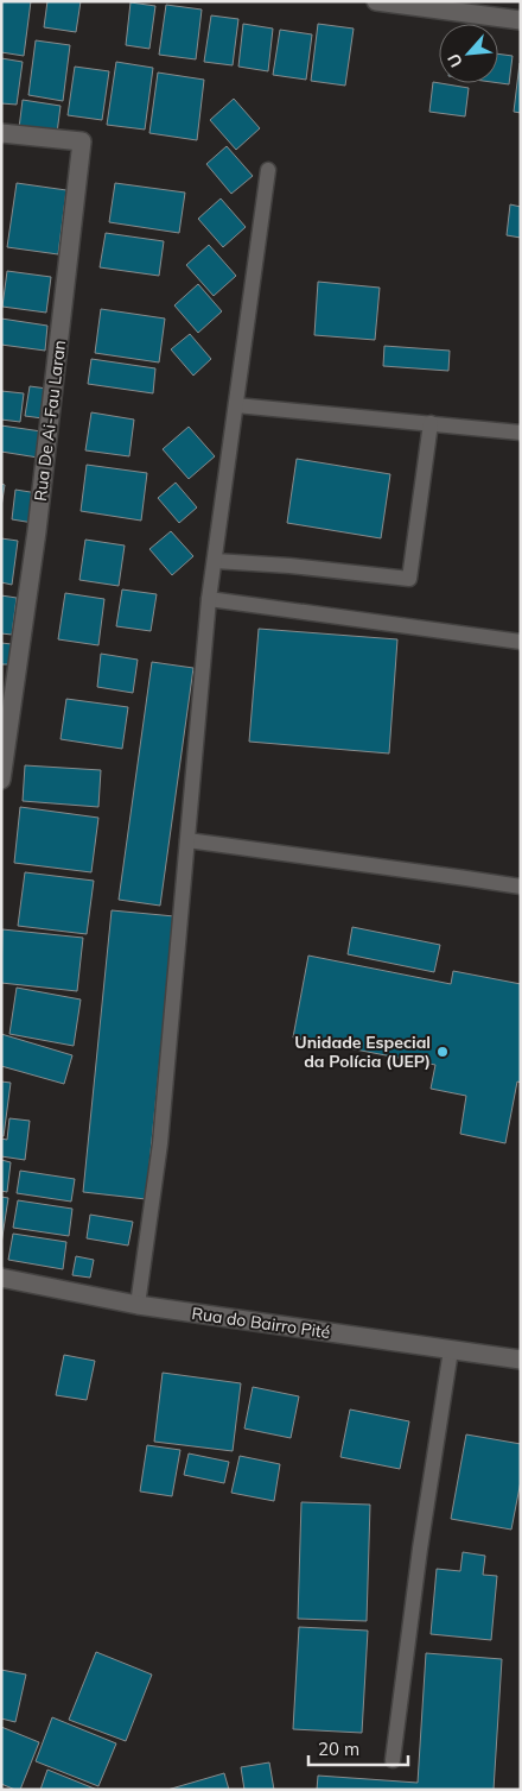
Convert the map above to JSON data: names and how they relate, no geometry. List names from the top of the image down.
{
  "streets": {
    "street": ["Rua De Ai-Fau Laran", "Rua do Bairro Pité"]
  },
  "places": ["Unidade Especial da Polícia (UEP)"],
  "scale_bar": "20 m",
  "north": "bottom left"
}
